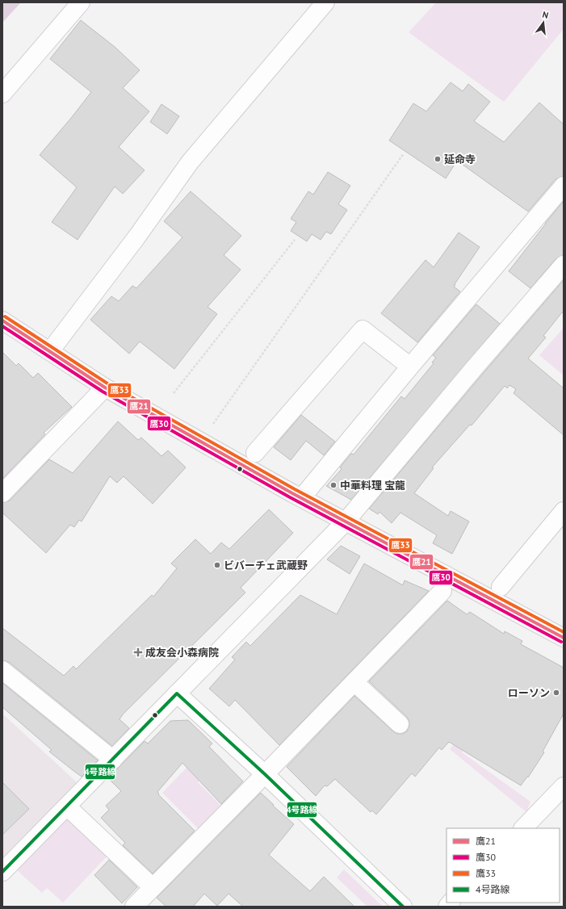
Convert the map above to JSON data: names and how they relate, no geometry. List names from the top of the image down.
{
  "places": {
    "other": [
      "延命寺",
      "中華料理 宝龍",
      "ビバーチェ武蔵野",
      "ローソン"
    ],
    "health": ["成友会小森病院"]
  },
  "lines": [
    "transit line 鷹33",
    "transit line 鷹21",
    "transit line 鷹30",
    "transit line 4号路線"
  ],
  "legend": [
    "鷹21",
    "鷹30",
    "鷹33",
    "4号路線"
  ],
  "north": "top"
}
